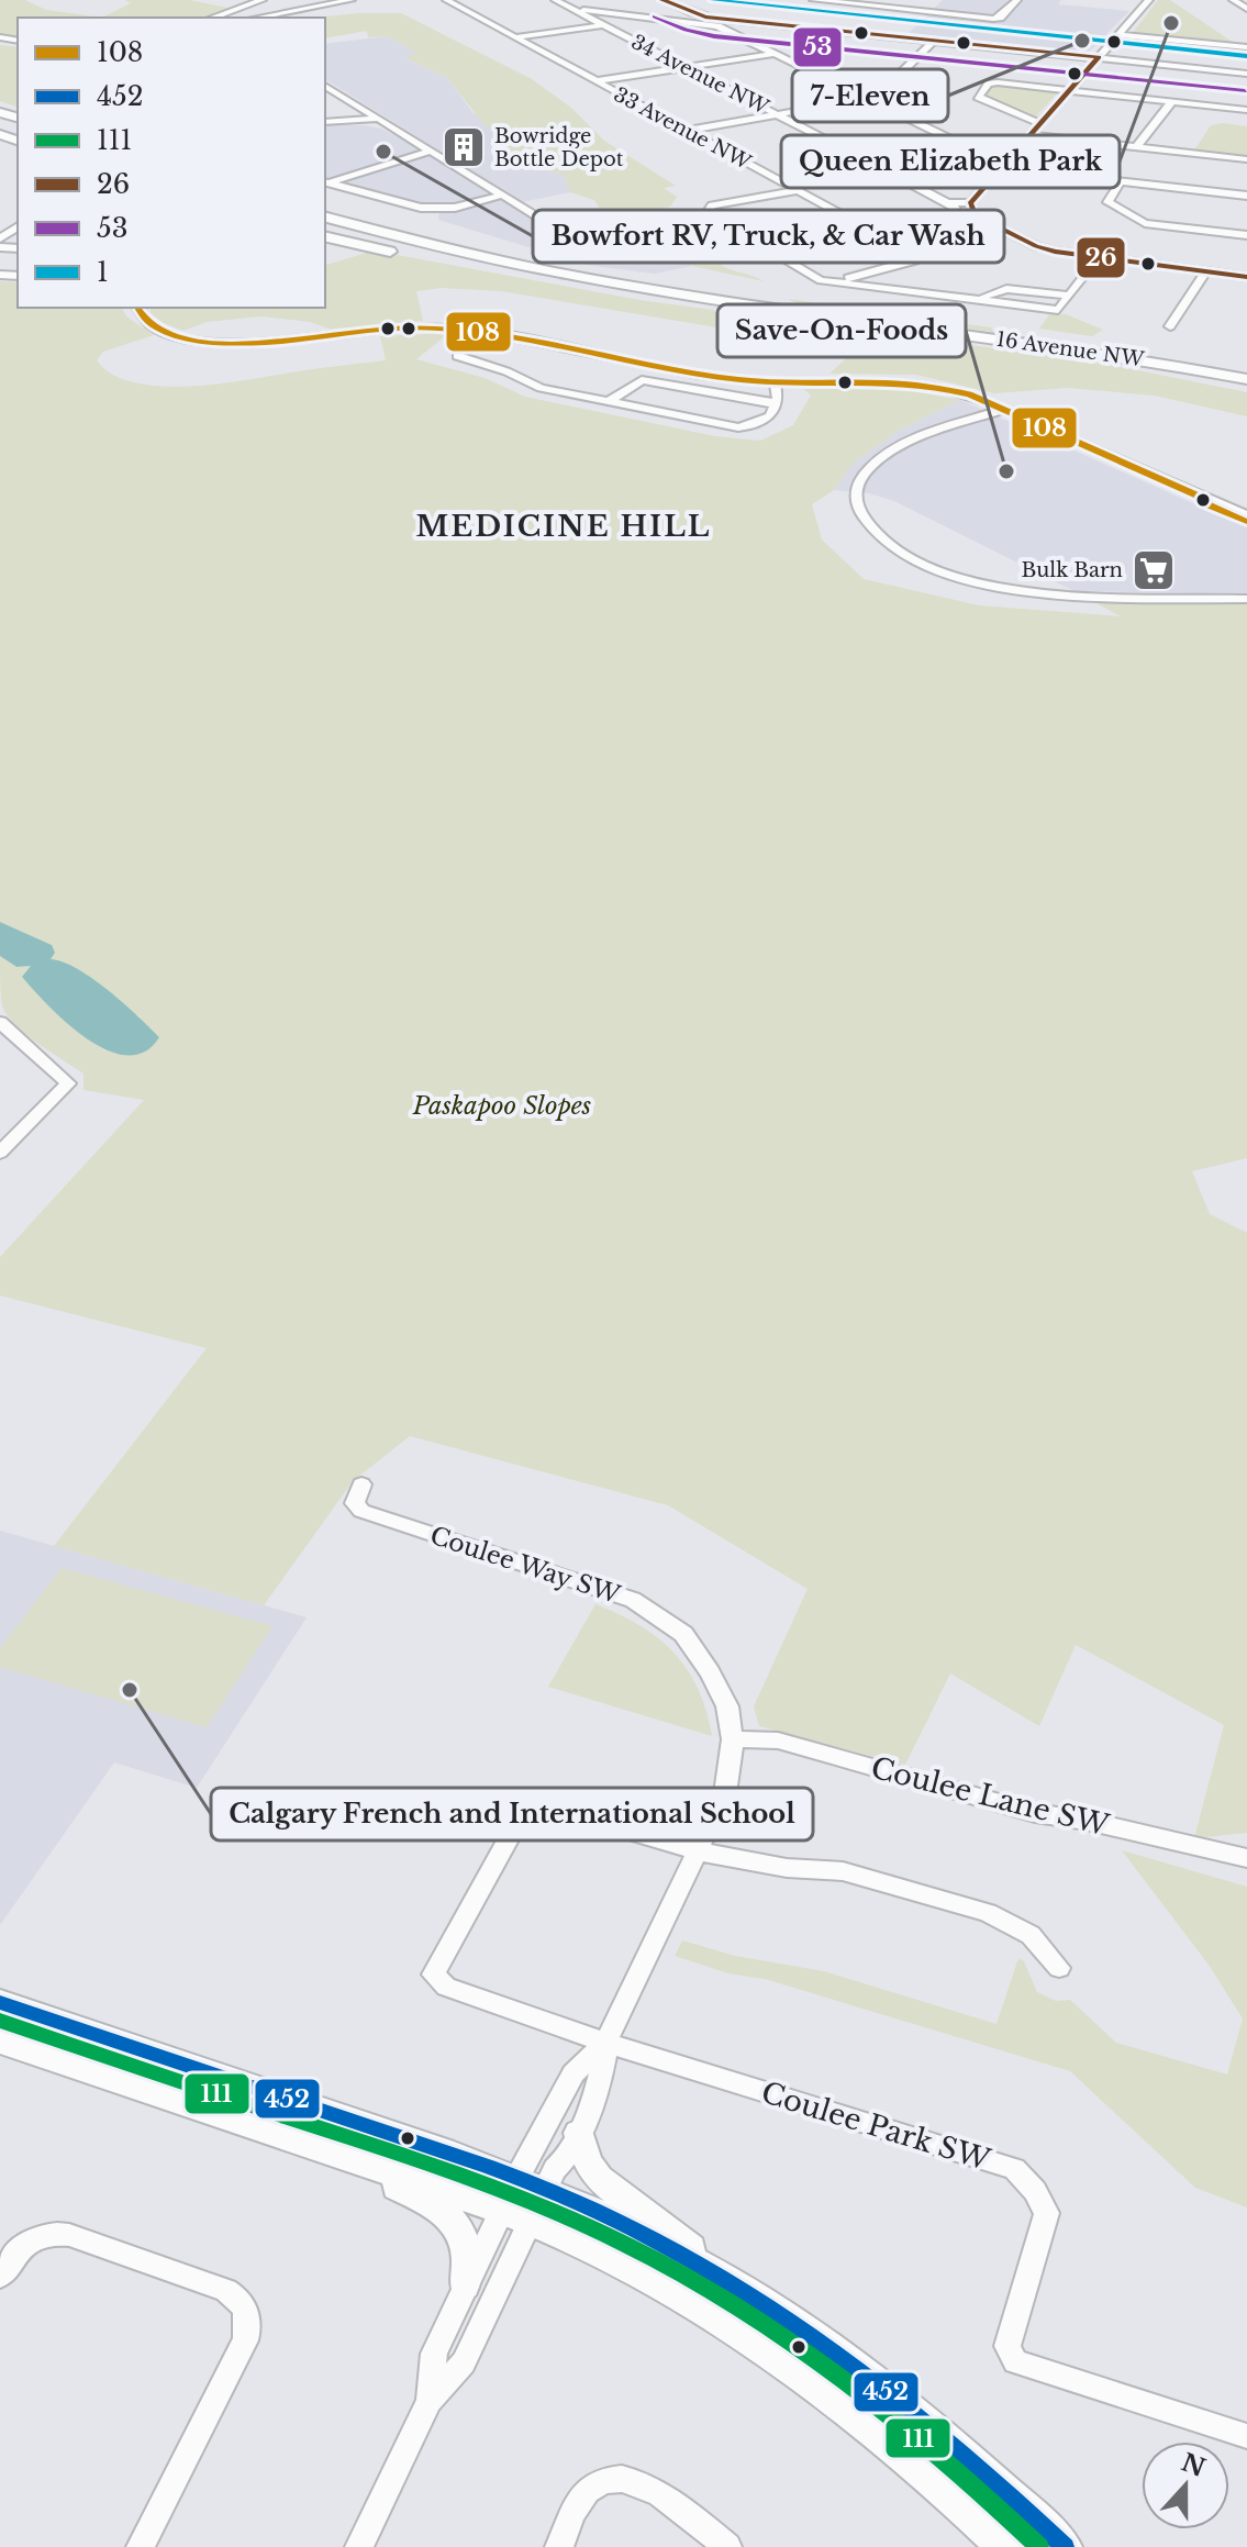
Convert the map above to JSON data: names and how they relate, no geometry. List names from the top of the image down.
{
  "streets": {
    "highway": ["16 Avenue NW"],
    "street": [
      "34 Avenue NW",
      "33 Avenue NW",
      "Coulee Way SW",
      "Coulee Lane SW",
      "Coulee Park SW"
    ]
  },
  "crossings": [
    ["Coulee Way SW", "Coulee Lane SW"],
    ["Coulee Way SW", "Coulee Park SW"]
  ],
  "districts": ["MEDICINE HILL"],
  "parks": ["Paskapoo Slopes"],
  "places": {
    "other": [
      "Queen Elizabeth Park",
      "7-Eleven",
      "Bowfort RV, Truck, & Car Wash",
      "Save-On-Foods",
      "Calgary French and International School"
    ],
    "building": ["Bowridge Bottle Depot"],
    "supermarket": ["Bulk Barn"]
  },
  "lines": [
    "transit line 26",
    "transit line 1",
    "transit line 53",
    "transit line 108",
    "transit line 452",
    "transit line 111"
  ],
  "legend": [
    "108",
    "452",
    "111",
    "26",
    "53",
    "1"
  ],
  "north": "top"
}
